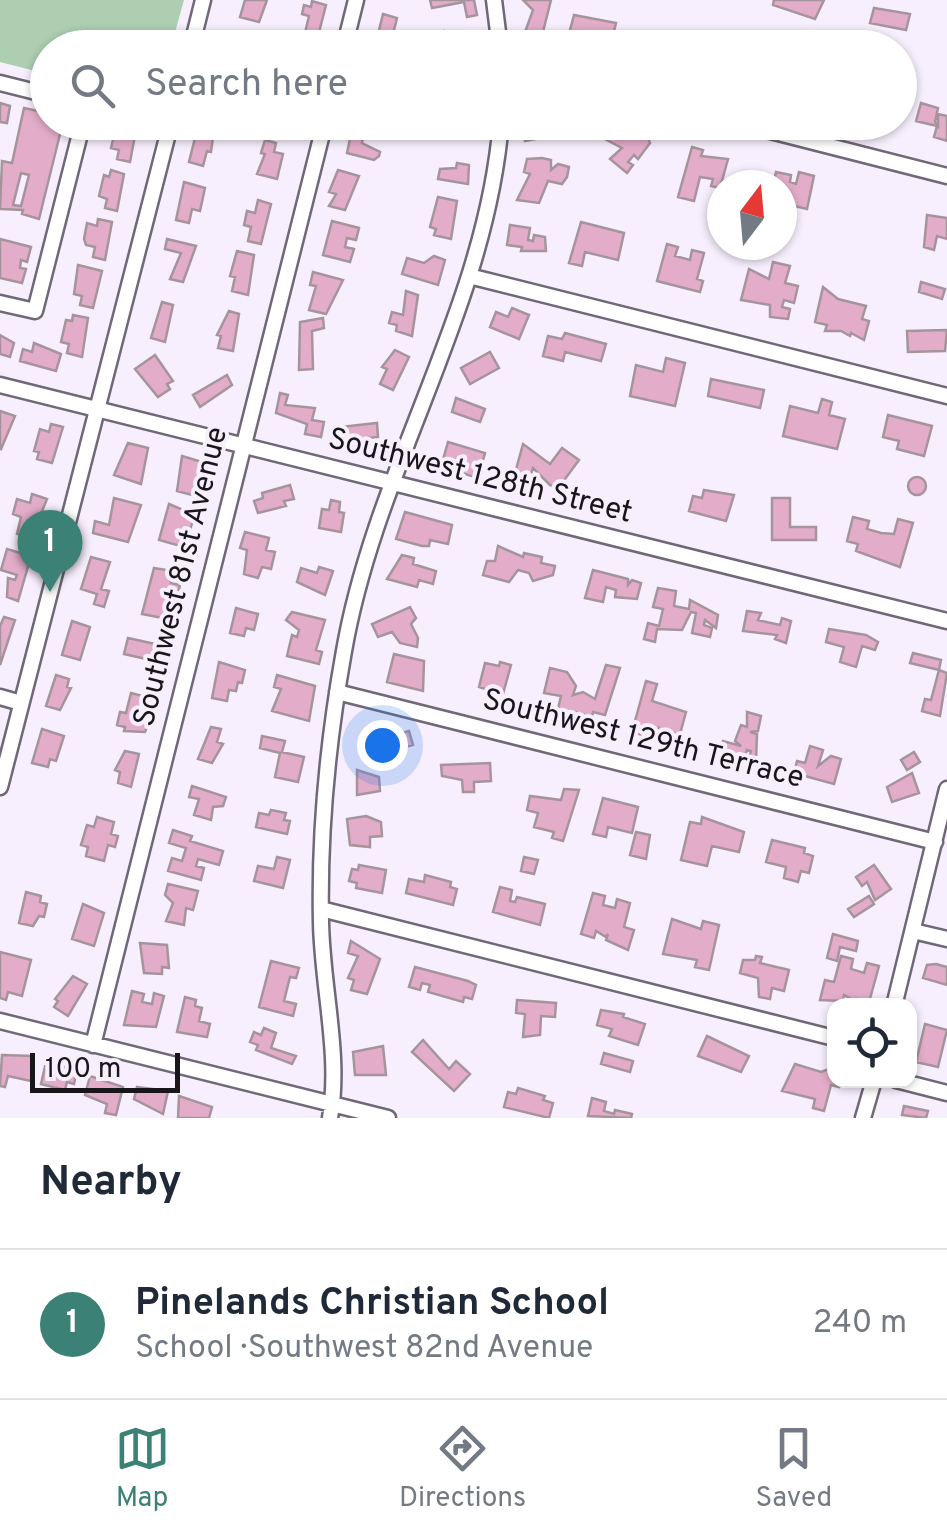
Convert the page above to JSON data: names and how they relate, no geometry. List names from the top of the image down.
{
  "streets": {
    "street": ["Southwest 128th Street", "Southwest 81st Avenue", "Southwest 129th Terrace"]
  },
  "crossings": [
    ["Southwest 128th Street", "Southwest 81st Avenue"]
  ],
  "scale_bar": "100 m",
  "north": "top",
  "page": {
    "search": "Search here",
    "pins": "1",
    "scale": "100 m",
    "heading": "Nearby",
    "list": [
      {
        "mark": "1",
        "name": "Pinelands Christian School",
        "note": "School · Southwest 82nd Avenue",
        "value": "240 m"
      }
    ],
    "nav": ["Map", "Directions", "Saved"]
  }
}
